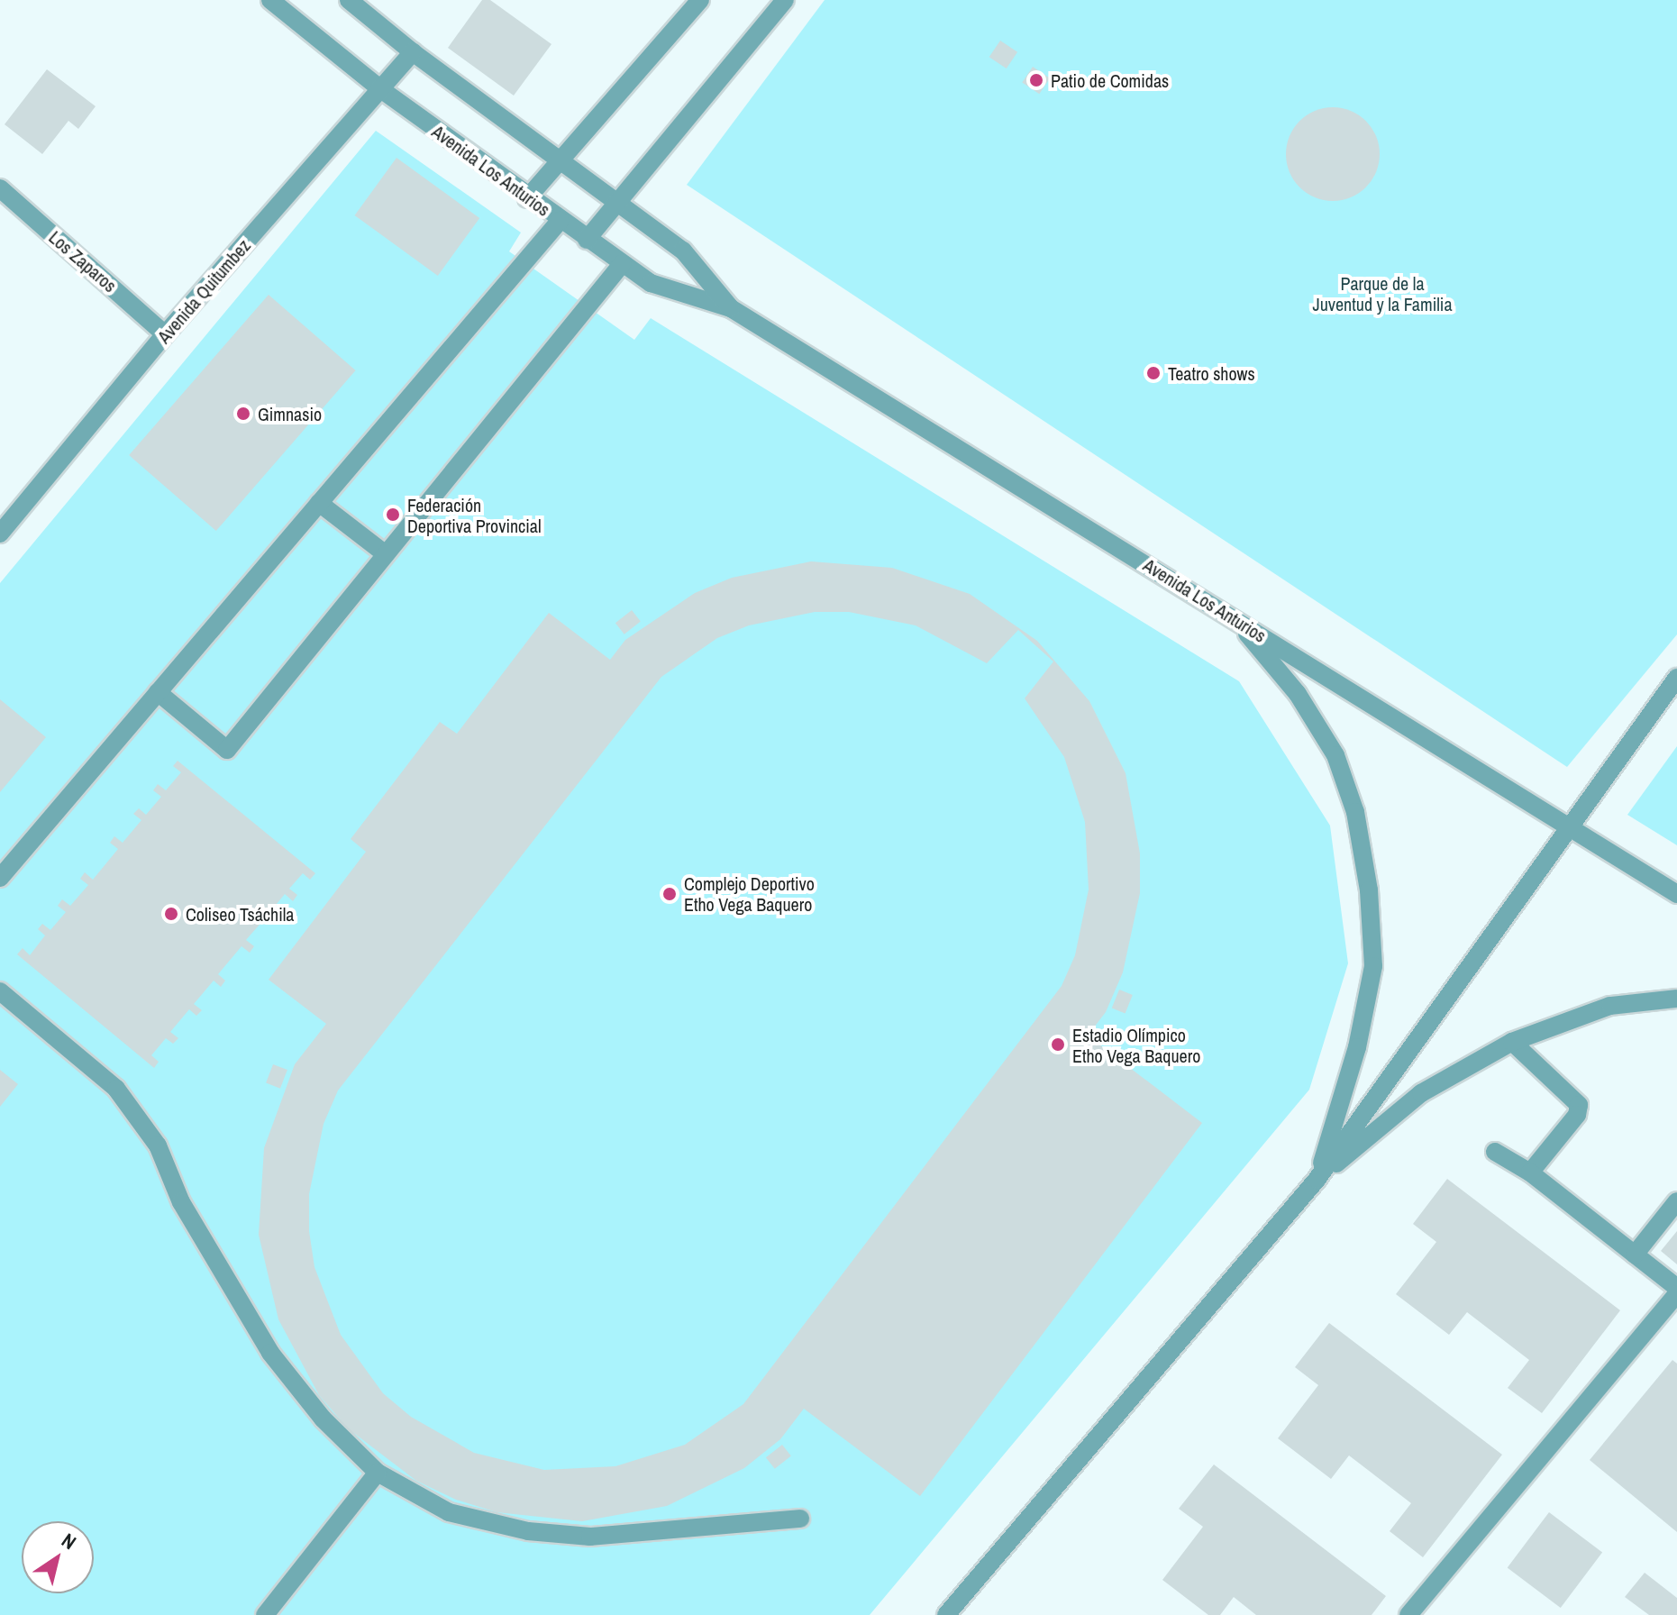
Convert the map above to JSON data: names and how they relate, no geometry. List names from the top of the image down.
{
  "streets": {
    "street": ["Avenida Los Anturios", "Los Zaparos", "Avenida Quitumbez"]
  },
  "crossings": [
    ["Avenida Los Anturios", "Avenida Quitumbez"],
    ["Los Zaparos", "Avenida Quitumbez"]
  ],
  "parks": ["Parque de la Juventud y la Familia"],
  "places": [
    "Patio de Comidas",
    "Teatro shows",
    "Gimnasio",
    "Federación Deportiva Provincial",
    "Complejo Deportivo Etho Vega Baquero",
    "Coliseo Tsáchila",
    "Estadio Olímpico Etho Vega Baquero"
  ],
  "north": "top right"
}
